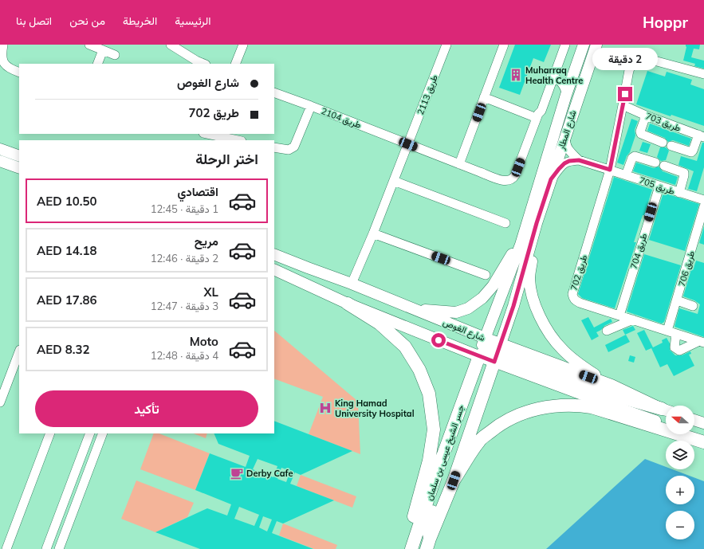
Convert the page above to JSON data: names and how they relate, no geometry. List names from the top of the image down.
{
  "streets": {
    "highway": ["جسر الشيخ عيسى بن سلمان"],
    "main road": ["شارع المطار", "شارع الغوص"],
    "street": [
      "طريق 2113",
      "طريق 2104",
      "طريق 703",
      "طريق 705",
      "طريق 704",
      "طريق 706",
      "طريق 702"
    ]
  },
  "crossings": [
    ["طريق 2113", "طريق 2104"],
    ["طريق 703", "طريق 702"],
    ["شارع المطار", "شارع الغوص"],
    ["شارع المطار", "جسر الشيخ عيسى بن سلمان"],
    ["طريق 705", "طريق 704"],
    ["طريق 705", "طريق 702"],
    ["طريق 704", "طريق 702"],
    ["طريق 706", "طريق 702"]
  ],
  "places": {
    "building": ["Muharraq Health Centre"],
    "hospital": ["King Hamad University Hospital"],
    "cafe": ["Derby Cafe"]
  },
  "north": "left",
  "page": {
    "header": "Hoppr",
    "nav": [
      "الرئيسية",
      "الخريطة",
      "من نحن",
      "اتصل بنا"
    ],
    "bubble": "2 دقيقة",
    "banner": ["شارع الغوص", "طريق 702"],
    "heading": "اختر الرحلة",
    "list": [
      {
        "name": "اقتصادي",
        "note": "1 دقيقة · 12:45",
        "value": "AED 10.50"
      },
      {
        "name": "مريح",
        "note": "2 دقيقة · 12:46",
        "value": "AED 14.18"
      },
      {
        "name": "XL",
        "note": "3 دقيقة · 12:47",
        "value": "AED 17.86"
      },
      {
        "name": "Moto",
        "note": "4 دقيقة · 12:48",
        "value": "AED 8.32"
      }
    ],
    "buttons": "تأكيد",
    "map_buttons": ["+", "−"]
  }
}
